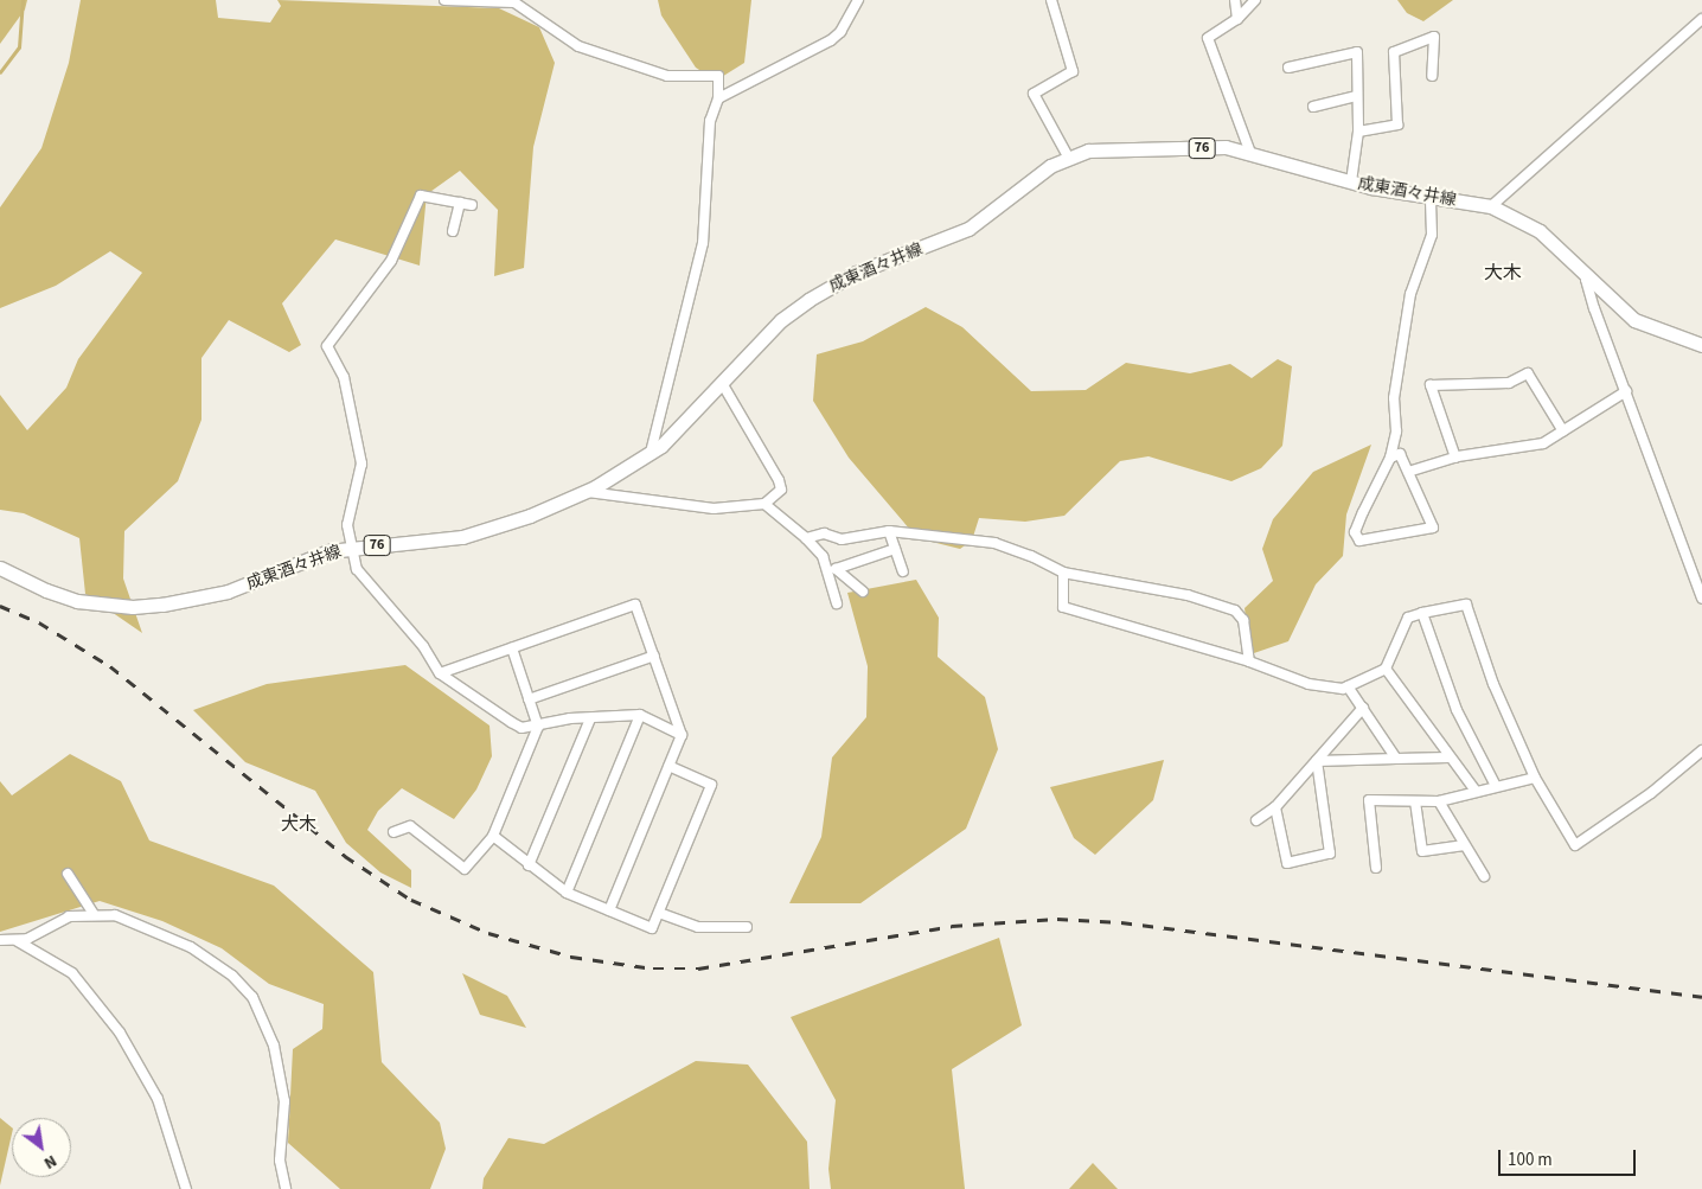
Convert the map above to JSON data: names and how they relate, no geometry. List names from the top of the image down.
{
  "streets": {
    "main road": ["76", "成東酒々井線"]
  },
  "districts": ["大木", "大木"],
  "scale_bar": "100 m",
  "north": "bottom right"
}
